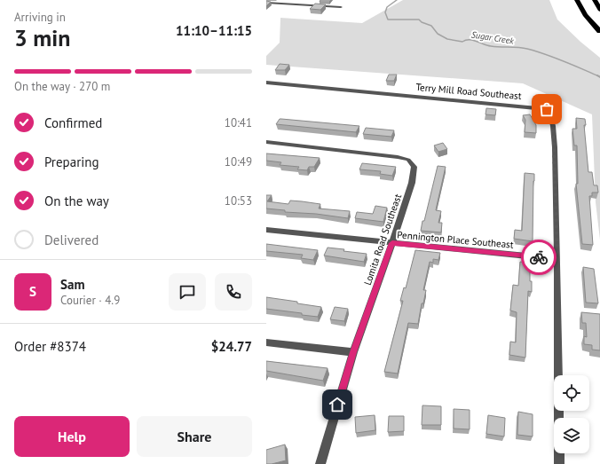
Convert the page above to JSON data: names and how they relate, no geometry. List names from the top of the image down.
{
  "streets": {
    "street": ["Terry Mill Road Southeast", "Lomita Road Southeast", "Pennington Place Southeast"]
  },
  "crossings": [
    ["Terry Mill Road Southeast", "Pennington Place Southeast"],
    ["Lomita Road Southeast", "Pennington Place Southeast"]
  ],
  "water": ["Sugar Creek"],
  "page": {
    "heading": ["3 min", "Arriving in", "11:10–11:15"],
    "panel": [
      "Sam",
      "Courier · 4.9",
      "Order #8374",
      "$24.77"
    ],
    "bar": "On the way · 270 m",
    "list": [
      ["Confirmed", "10:41"],
      ["Preparing", "10:49"],
      ["On the way", "10:53"],
      "Delivered"
    ],
    "round": "S",
    "buttons": ["Help", "Share"]
  }
}
